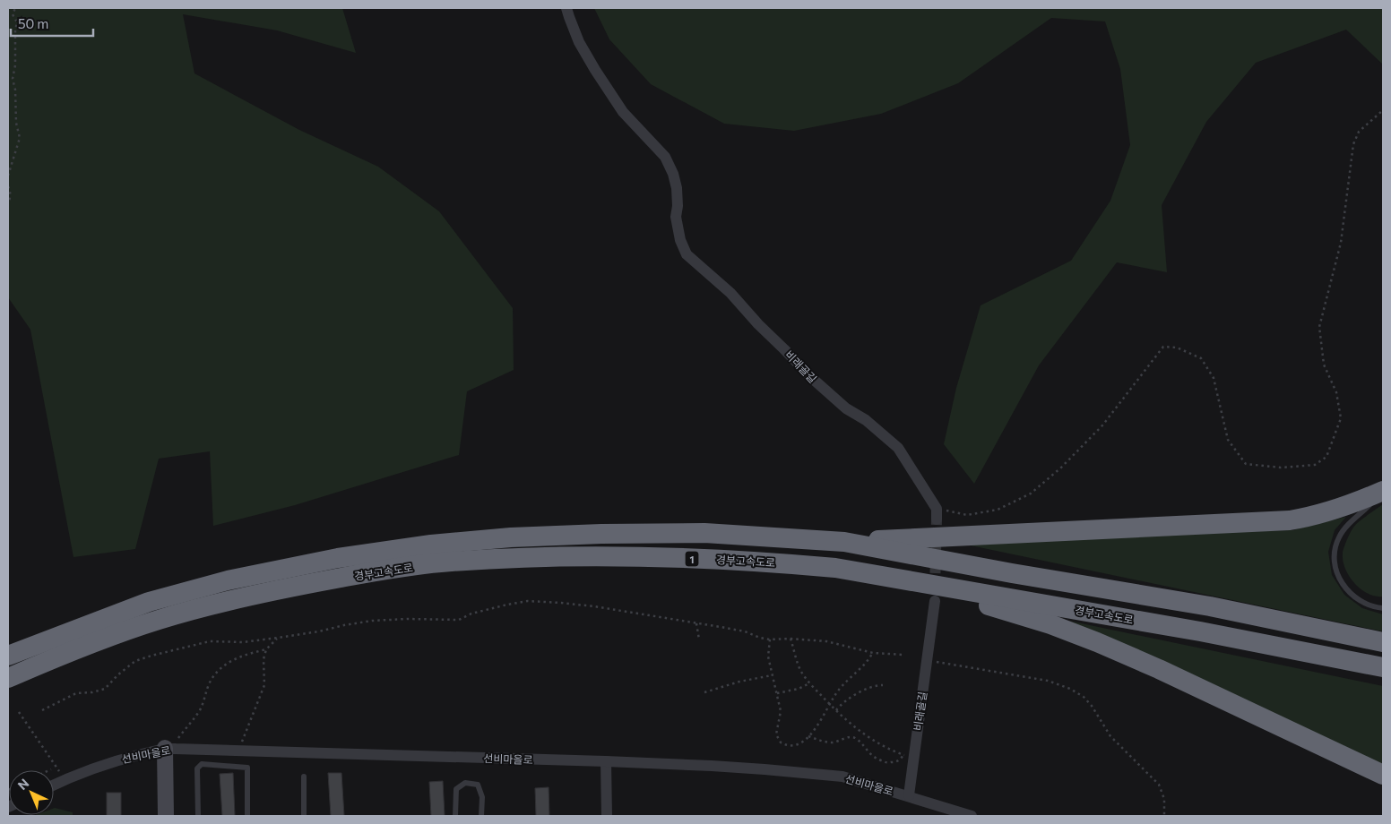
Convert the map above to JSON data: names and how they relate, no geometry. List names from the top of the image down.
{
  "streets": {
    "highway": ["1", "경부고속도로"],
    "street": ["비래골길", "선비마을로"]
  },
  "crossings": [
    ["비래골길", "선비마을로"]
  ],
  "scale_bar": "50 m",
  "north": "top left"
}
